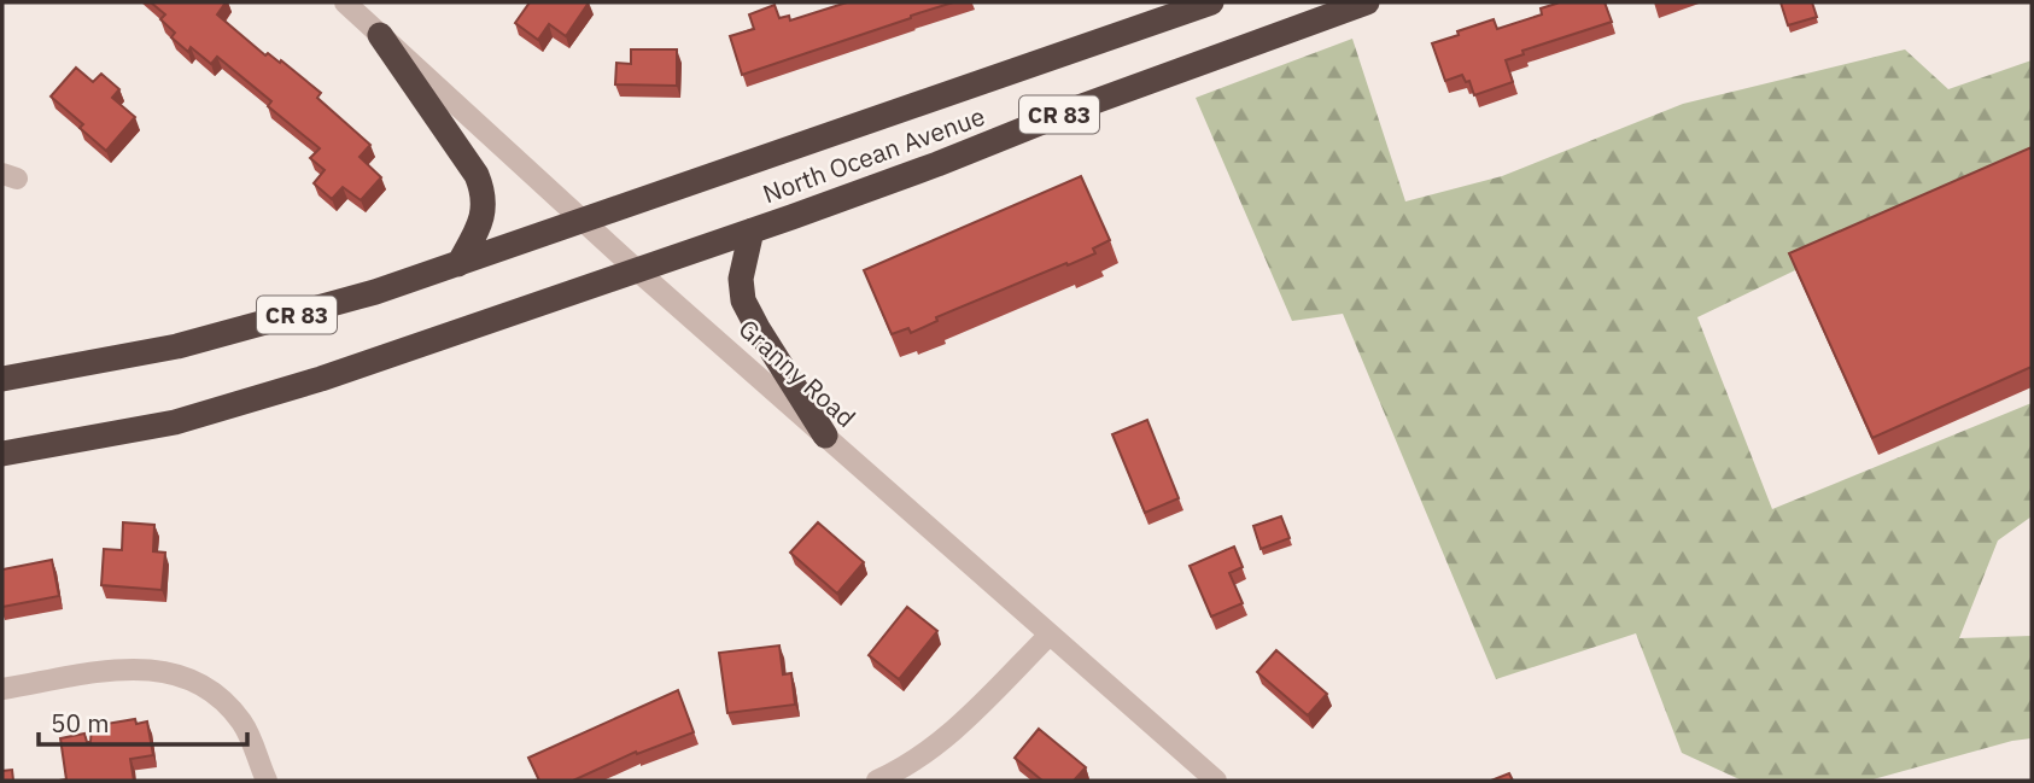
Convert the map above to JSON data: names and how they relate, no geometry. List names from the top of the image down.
{
  "streets": {
    "highway": ["CR 83", "North Ocean Avenue"],
    "street": ["Granny Road"]
  },
  "crossings": [
    ["CR 83", "North Ocean Avenue"],
    ["CR 83", "Granny Road"],
    ["North Ocean Avenue", "Granny Road"]
  ],
  "scale_bar": "50 m"
}
